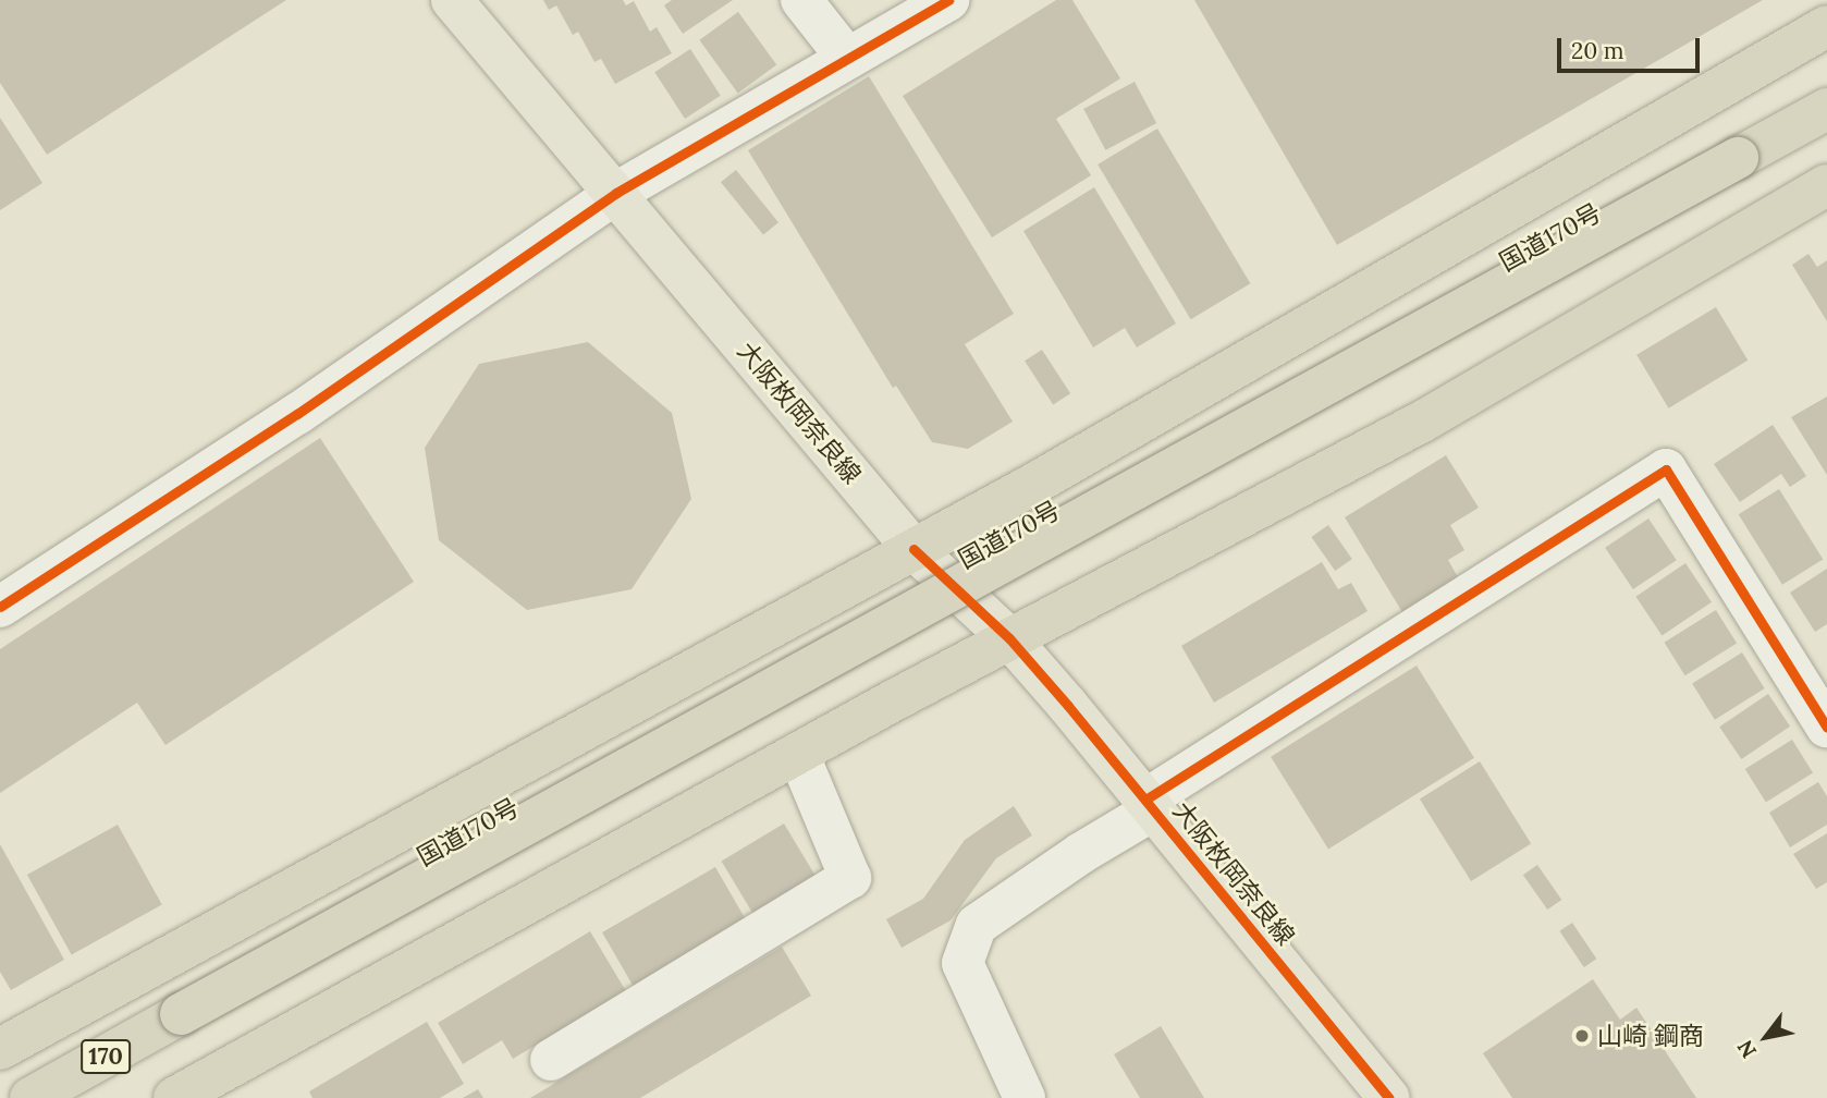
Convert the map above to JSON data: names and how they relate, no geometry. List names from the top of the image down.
{
  "streets": {
    "highway": ["国道170号", "170"],
    "main road": ["大阪枚岡奈良線"]
  },
  "crossings": [
    ["大阪枚岡奈良線", "170"]
  ],
  "places": ["山崎 鋼商"],
  "scale_bar": "20 m",
  "north": "bottom left"
}
